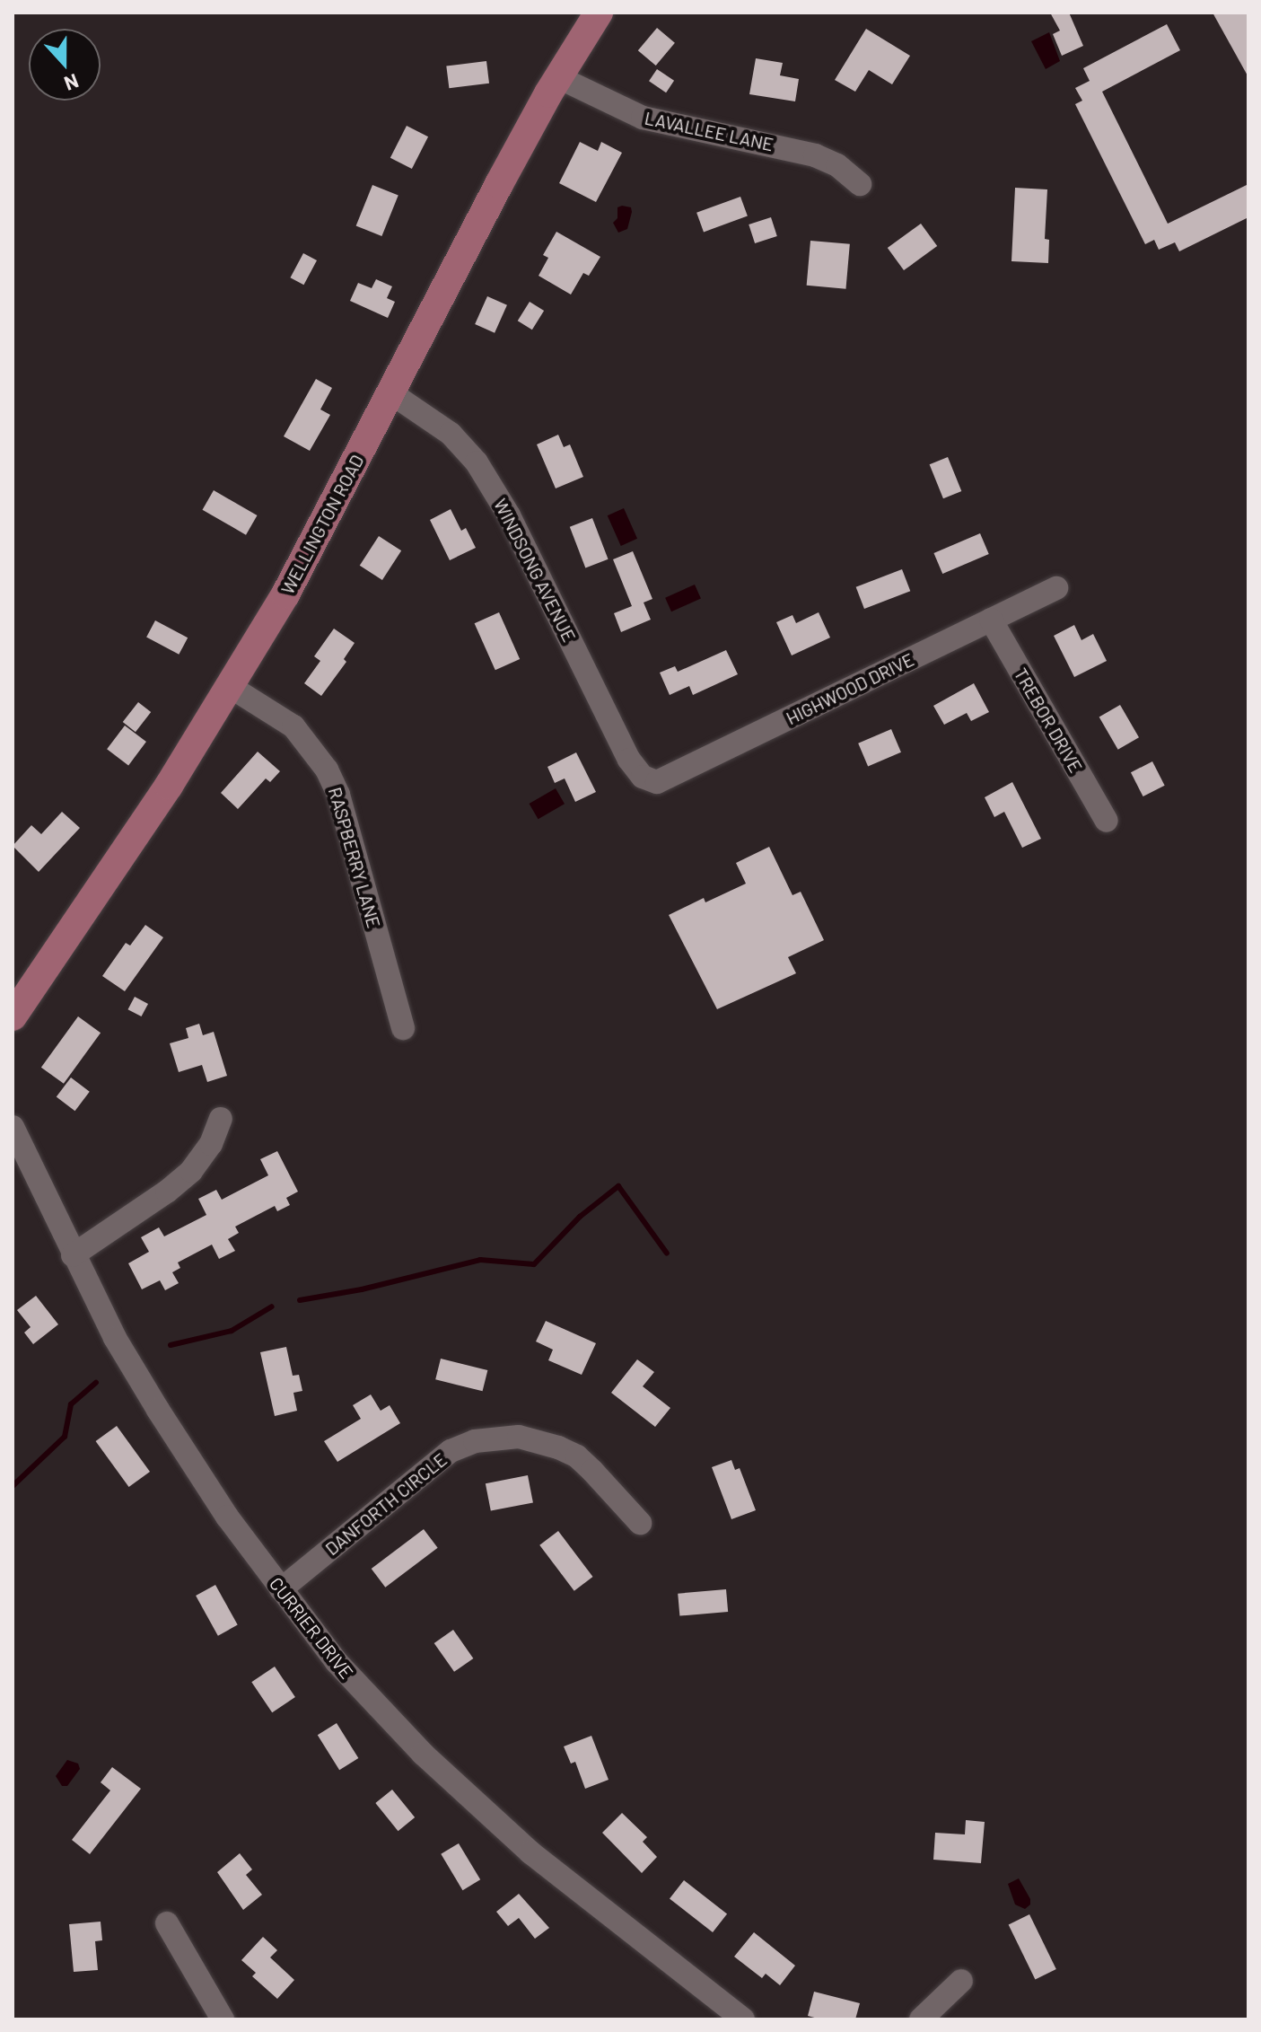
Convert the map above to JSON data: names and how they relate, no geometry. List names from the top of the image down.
{
  "streets": {
    "main road": ["WELLINGTON ROAD"],
    "street": [
      "LAVALLEE LANE",
      "WINDSONG AVENUE",
      "HIGHWOOD DRIVE",
      "TREBOR DRIVE",
      "RASPBERRY LANE",
      "DANFORTH CIRCLE",
      "CURRIER DRIVE"
    ]
  },
  "crossings": [
    ["LAVALLEE LANE", "WELLINGTON ROAD"],
    ["WELLINGTON ROAD", "WINDSONG AVENUE"],
    ["WELLINGTON ROAD", "RASPBERRY LANE"],
    ["WINDSONG AVENUE", "HIGHWOOD DRIVE"],
    ["HIGHWOOD DRIVE", "TREBOR DRIVE"],
    ["DANFORTH CIRCLE", "CURRIER DRIVE"]
  ],
  "north": "bottom"
}
